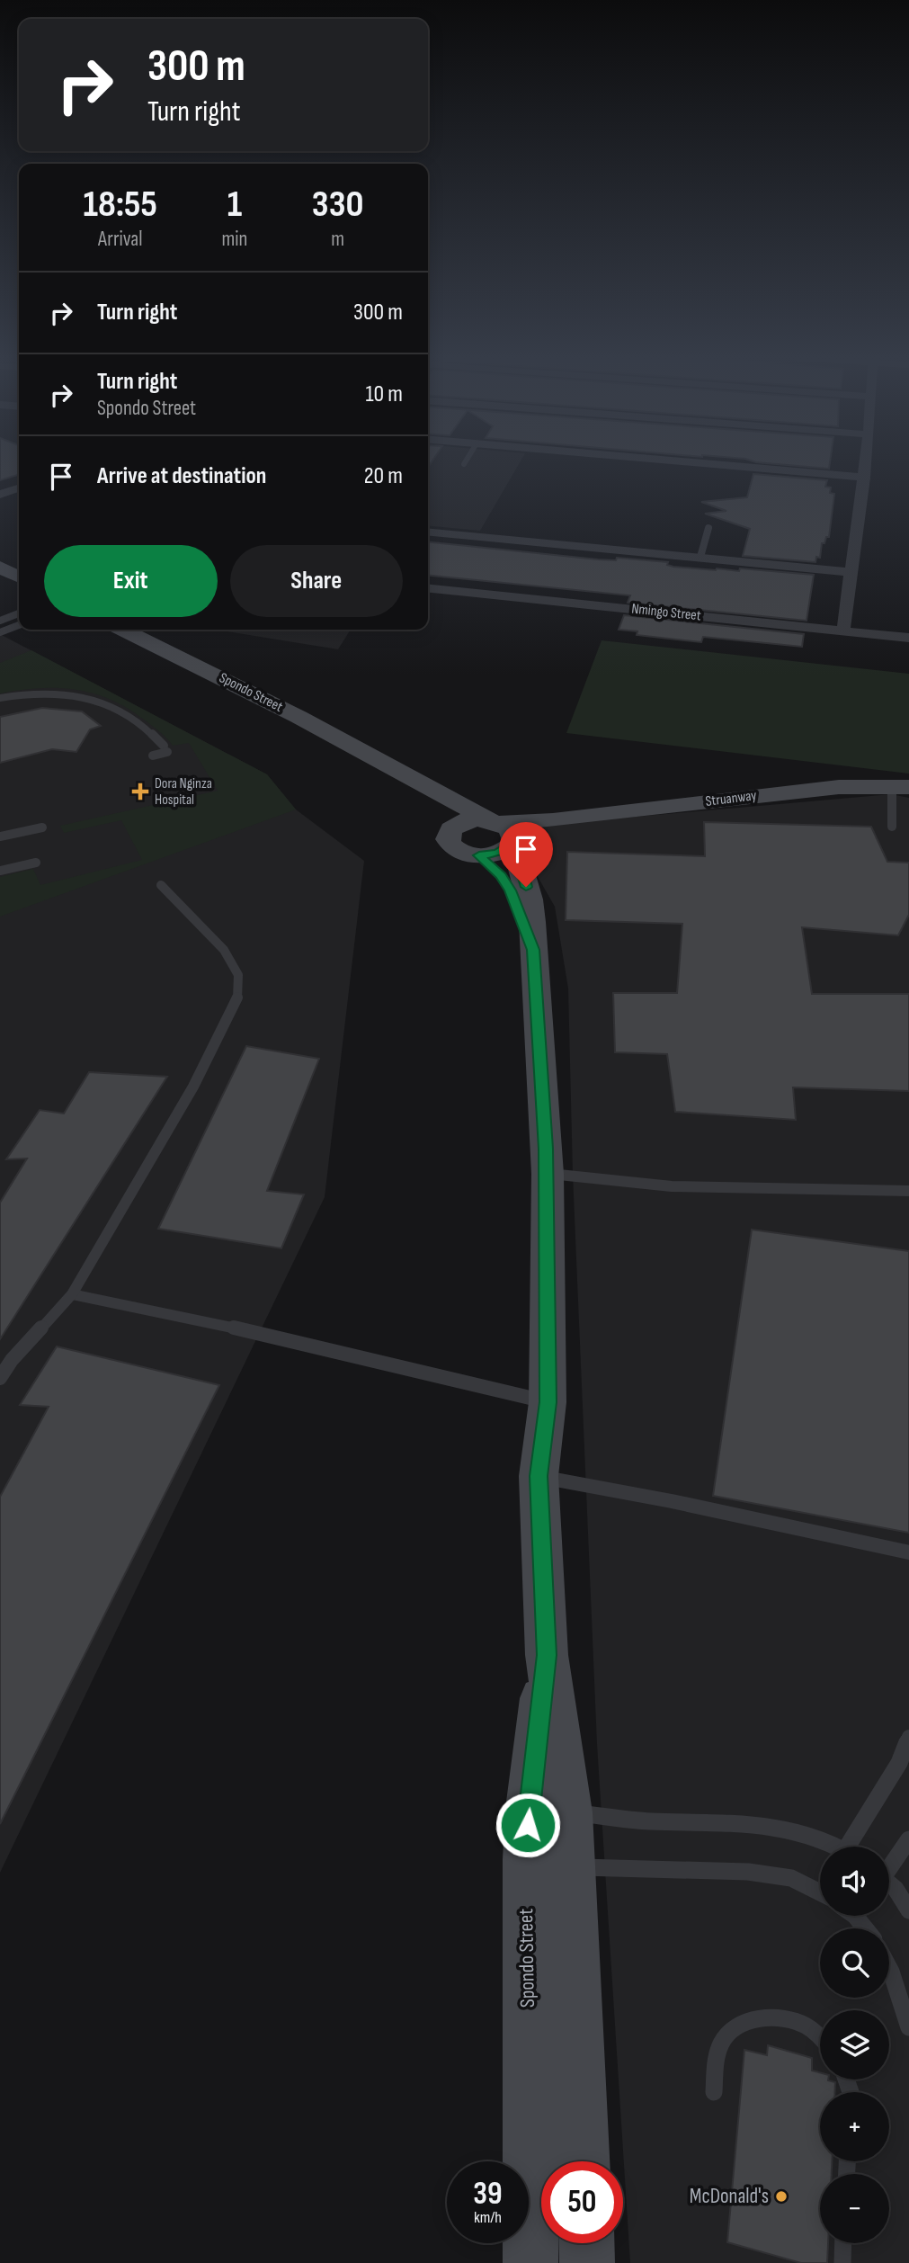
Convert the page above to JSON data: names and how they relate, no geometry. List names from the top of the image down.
{
  "streets": {
    "main road": ["Spondo Street", "Struanway"],
    "street": ["Nmingo Street"]
  },
  "crossings": [
    ["Spondo Street", "Struanway"]
  ],
  "places": {
    "health": ["Dora Nginza Hospital"],
    "other": ["McDonald's"]
  },
  "page": {
    "turn": ["300 m", "Turn right"],
    "eta": [
      "18:55",
      "Arrival",
      "1",
      "min",
      "330",
      "m"
    ],
    "list": [
      {
        "name": "Turn right",
        "value": "300 m"
      },
      {
        "name": "Turn right",
        "note": "Spondo Street",
        "value": "10 m"
      },
      {
        "name": "Arrive at destination",
        "value": "20 m"
      }
    ],
    "buttons": ["Exit", "Share"],
    "map_buttons": ["+", "−"],
    "speed": "39 km/h",
    "limit": "50"
  }
}
